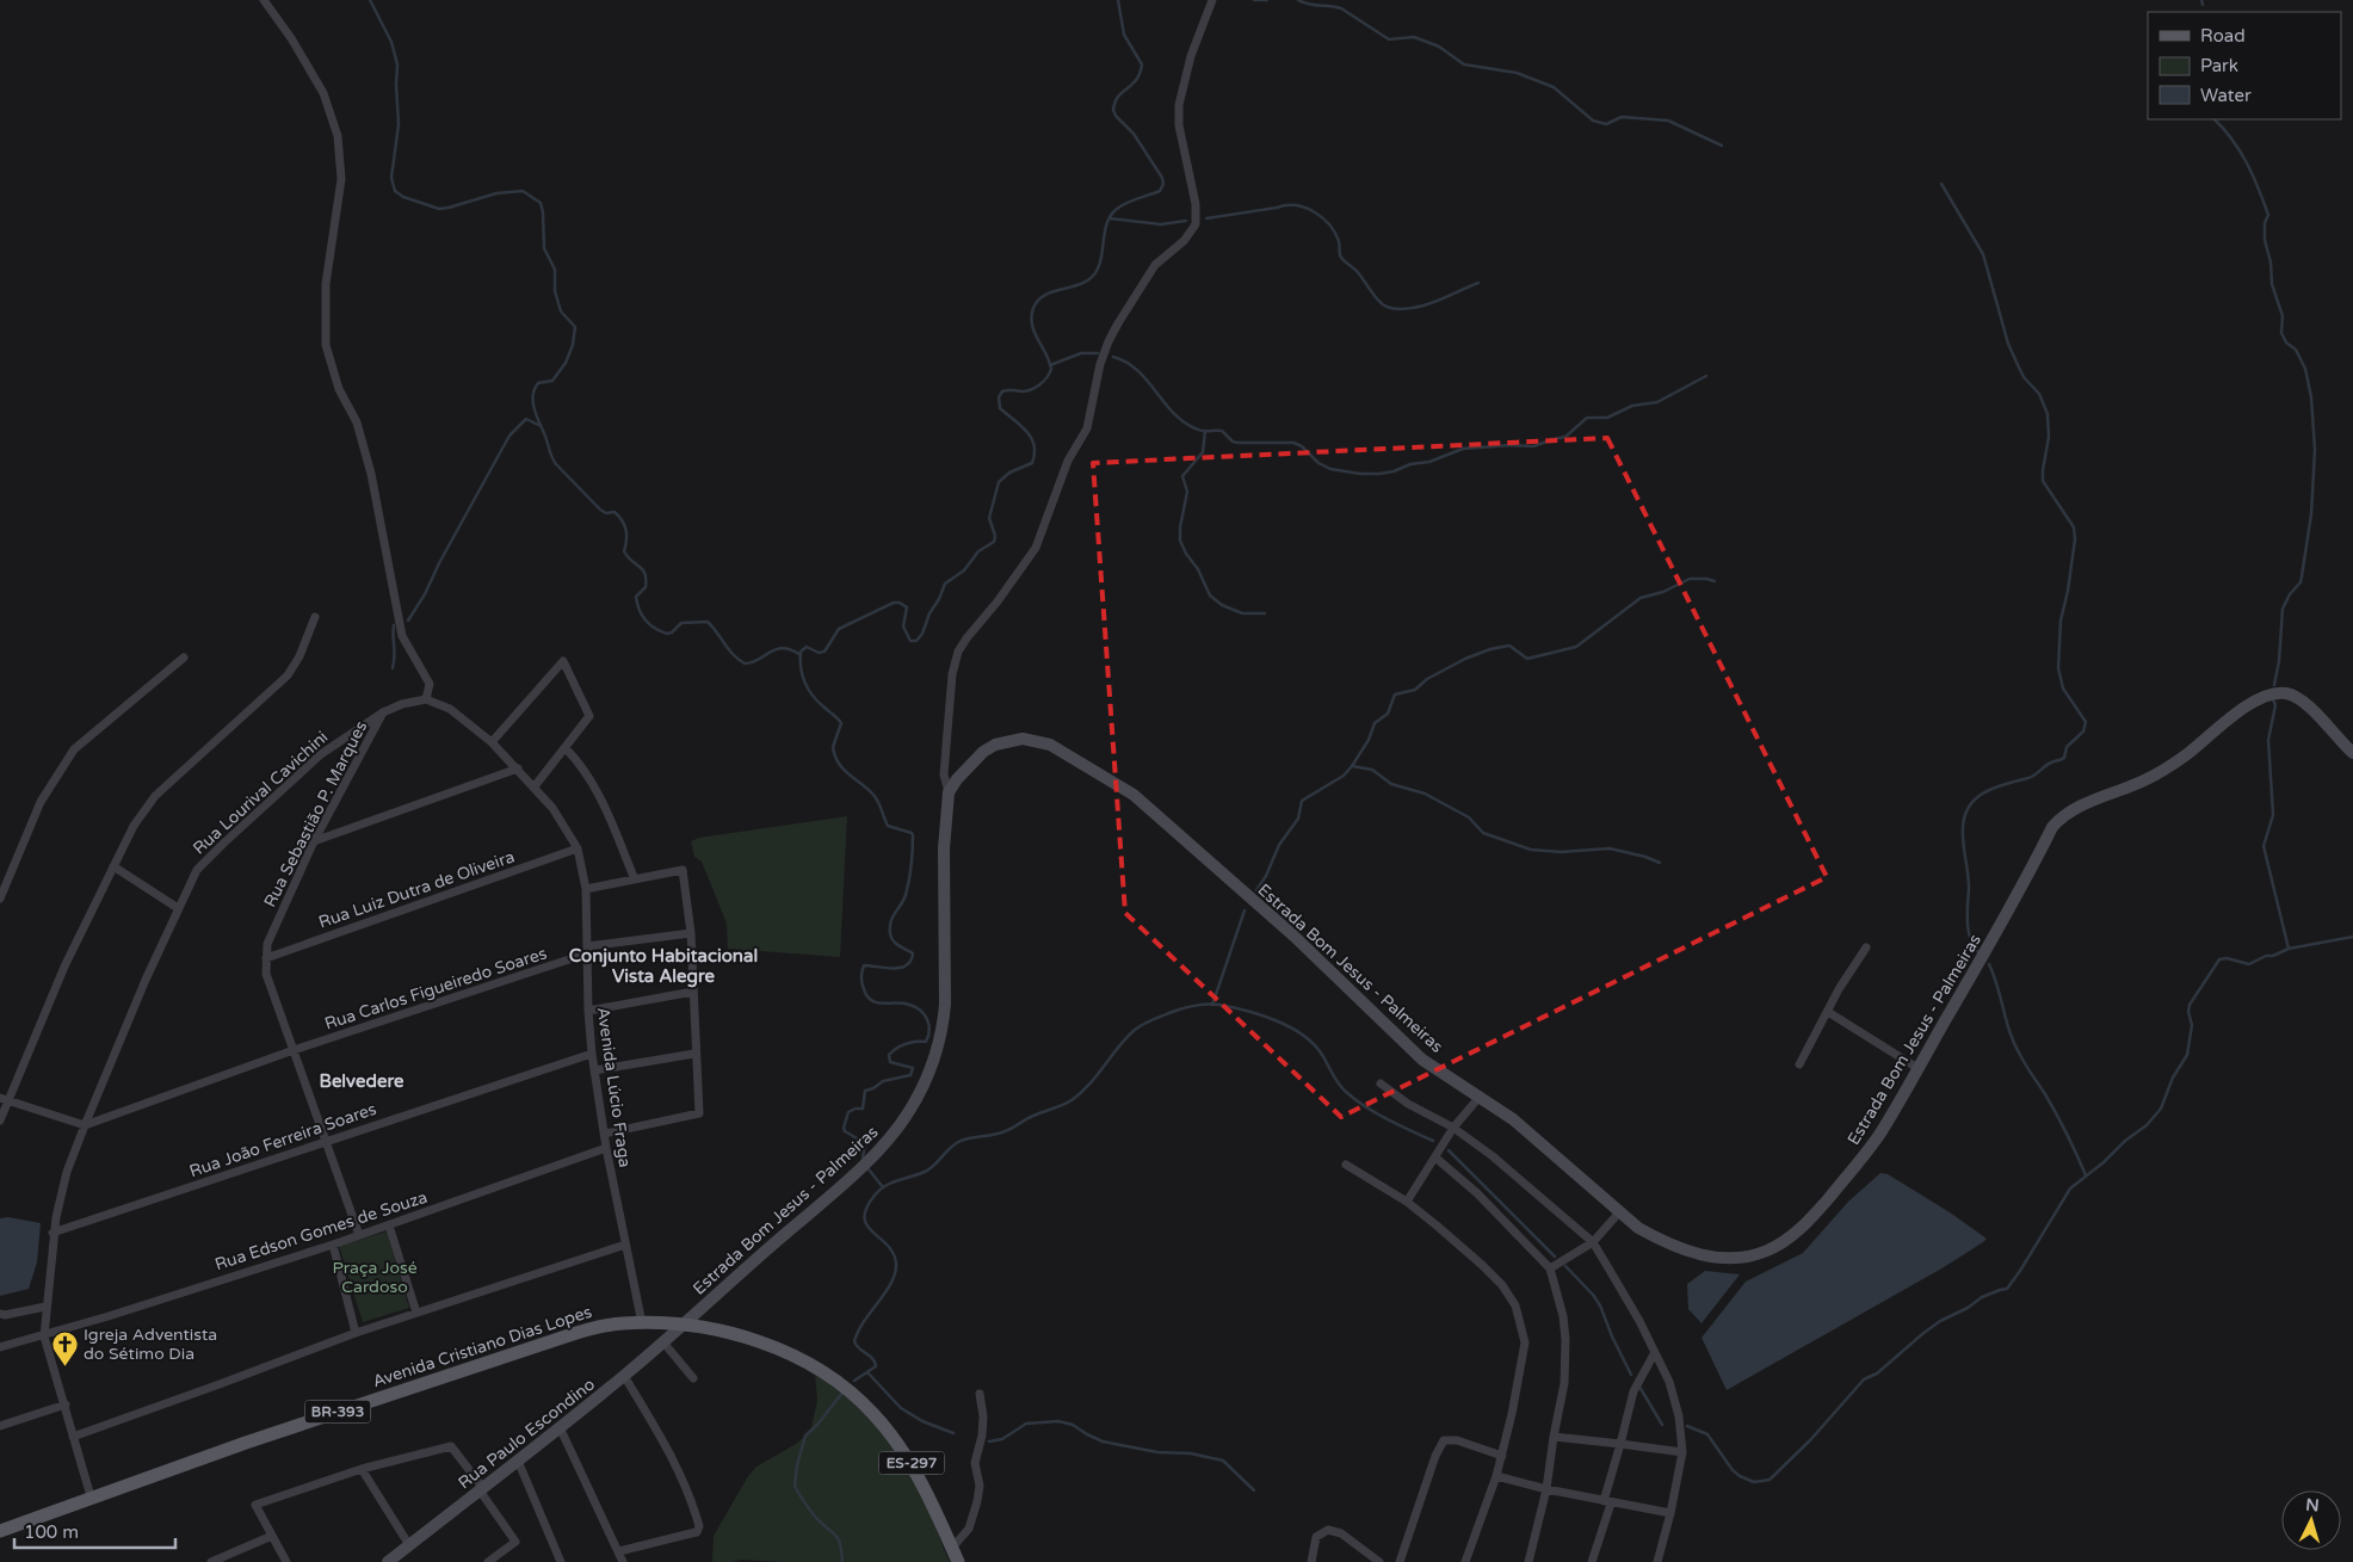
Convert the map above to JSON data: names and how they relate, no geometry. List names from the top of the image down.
{
  "streets": {
    "main road": [
      "Estrada Bom Jesus - Palmeiras",
      "Avenida Cristiano Dias Lopes",
      "BR-393",
      "Rua Paulo Escondino",
      "ES-297"
    ],
    "street": [
      "Rua Lourival Cavichini",
      "Rua Sebastião P. Marques",
      "Rua Luiz Dutra de Oliveira",
      "Rua Carlos Figueiredo Soares",
      "Avenida Lúcio Fraga",
      "Rua João Ferreira Soares",
      "Rua Edson Gomes de Souza"
    ]
  },
  "crossings": [
    ["Rua Lourival Cavichini", "Rua Sebastião P. Marques"],
    ["Rua Lourival Cavichini", "Rua Carlos Figueiredo Soares"],
    ["Rua Lourival Cavichini", "Rua João Ferreira Soares"],
    ["Rua Lourival Cavichini", "Rua Edson Gomes de Souza"],
    ["Rua Sebastião P. Marques", "Rua Luiz Dutra de Oliveira"],
    ["Rua Sebastião P. Marques", "Rua Carlos Figueiredo Soares"],
    ["Rua Sebastião P. Marques", "Rua João Ferreira Soares"],
    ["Rua Sebastião P. Marques", "Rua Edson Gomes de Souza"],
    ["Rua Luiz Dutra de Oliveira", "Avenida Lúcio Fraga"],
    ["Estrada Bom Jesus - Palmeiras", "Avenida Cristiano Dias Lopes"],
    ["Estrada Bom Jesus - Palmeiras", "Rua Paulo Escondino"],
    ["Rua Carlos Figueiredo Soares", "Avenida Lúcio Fraga"],
    ["Avenida Lúcio Fraga", "Rua João Ferreira Soares"],
    ["Avenida Lúcio Fraga", "Rua Edson Gomes de Souza"],
    ["Avenida Lúcio Fraga", "Avenida Cristiano Dias Lopes"],
    ["Avenida Cristiano Dias Lopes", "Rua Paulo Escondino"]
  ],
  "districts": ["Conjunto Habitacional Vista Alegre", "Belvedere"],
  "parks": ["Praça José Cardoso"],
  "places": {
    "church": ["Igreja Adventista do Sétimo Dia"]
  },
  "legend": ["Road", "Park", "Water"],
  "scale_bar": "100 m",
  "north": "top"
}
